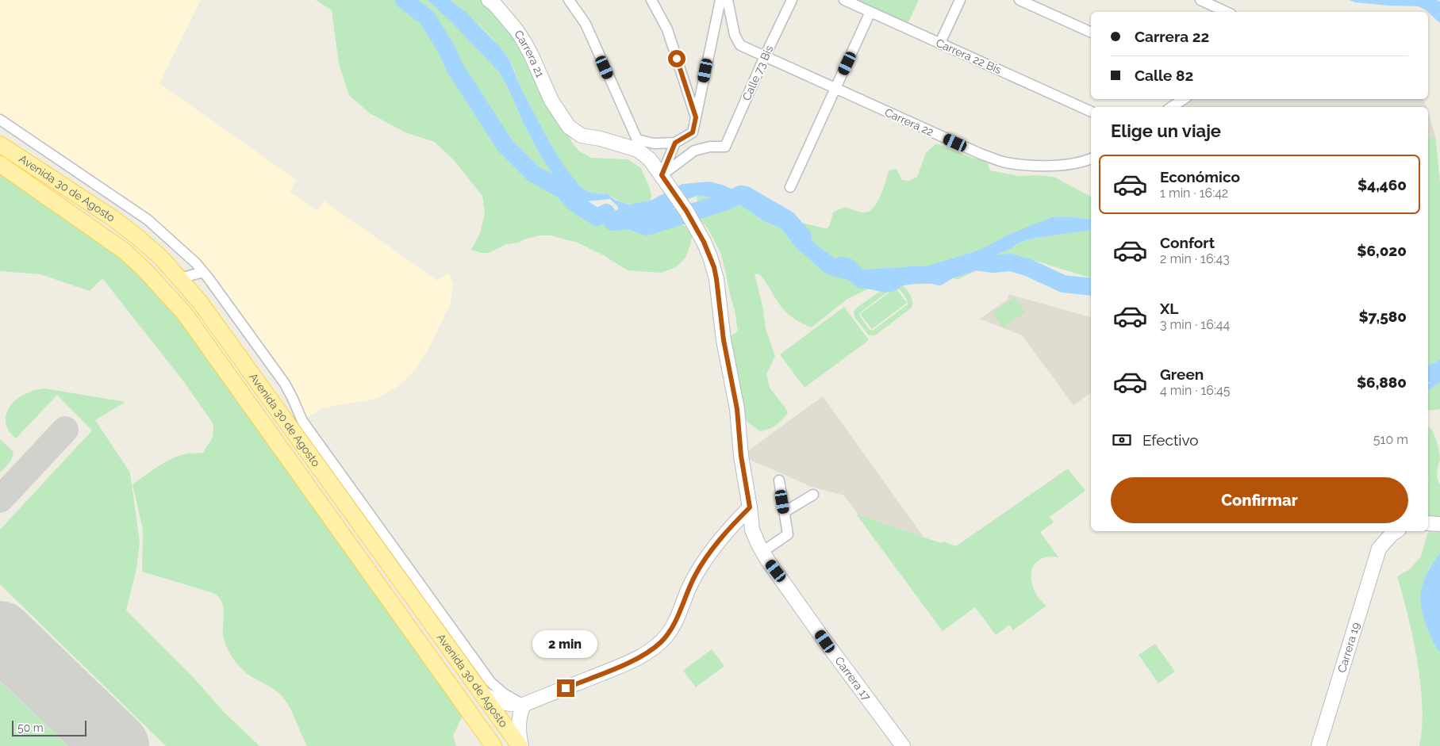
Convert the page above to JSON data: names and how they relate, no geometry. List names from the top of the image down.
{
  "streets": {
    "main road": ["Avenida 30 de Agosto"],
    "street": [
      "Carrera 21",
      "Carrera 22 Bis",
      "Calle 73 Bis",
      "Carrera 22",
      "Carrera 19",
      "Carrera 17"
    ]
  },
  "crossings": [
    ["Carrera 21", "Calle 73 Bis"],
    ["Carrera 21", "Carrera 17"],
    ["Calle 73 Bis", "Carrera 22"]
  ],
  "scale_bar": "50 m",
  "page": {
    "banner": ["Carrera 22", "Calle 82"],
    "heading": "Elige un viaje",
    "list": [
      {
        "name": "Económico",
        "note": "1 min · 16:42",
        "value": "$4,460"
      },
      {
        "name": "Confort",
        "note": "2 min · 16:43",
        "value": "$6,020"
      },
      {
        "name": "XL",
        "note": "3 min · 16:44",
        "value": "$7,580"
      },
      {
        "name": "Green",
        "note": "4 min · 16:45",
        "value": "$6,880"
      }
    ],
    "pay": ["Efectivo", "510 m"],
    "buttons": "Confirmar",
    "bubble": "2 min",
    "scale": "50 m"
  }
}
